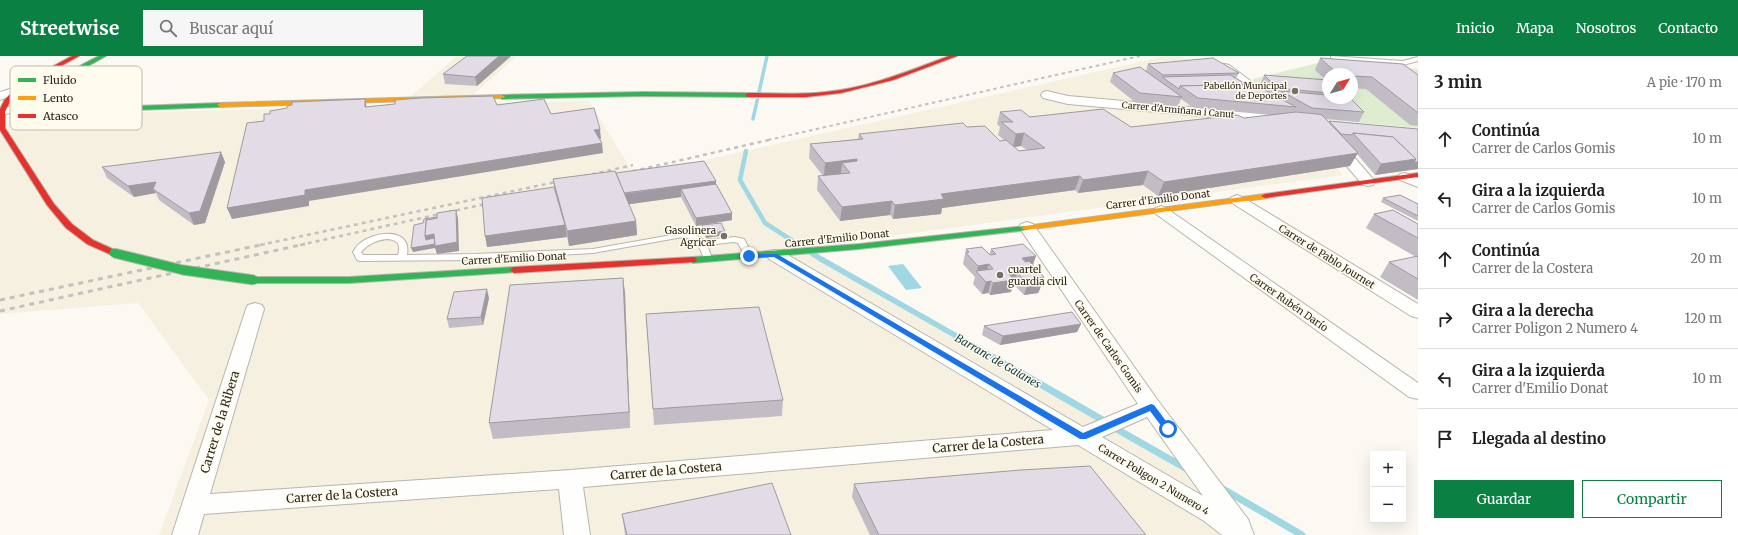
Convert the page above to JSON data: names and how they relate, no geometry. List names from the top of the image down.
{
  "streets": {
    "street": [
      "Carrer d'Armiñana i Canut",
      "Carrer d'Emilio Donat",
      "Carrer de Pablo Journet",
      "Carrer Rubén Darío",
      "Carrer de Carlos Gomis",
      "Carrer de la Ribera",
      "Carrer de la Costera",
      "Carrer Poligon 2 Numero 4"
    ]
  },
  "crossings": [
    ["Carrer d'Emilio Donat", "Carrer de Pablo Journet"],
    ["Carrer d'Emilio Donat", "Carrer Rubén Darío"],
    ["Carrer d'Emilio Donat", "Carrer de Carlos Gomis"],
    ["Carrer d'Emilio Donat", "Carrer Poligon 2 Numero 4"],
    ["Carrer de Carlos Gomis", "Carrer de la Costera"],
    ["Carrer de la Ribera", "Carrer de la Costera"],
    ["Carrer de la Costera", "Carrer Poligon 2 Numero 4"]
  ],
  "water": ["Barranc de Gaianes"],
  "places": ["Pabellón Municipal de Deportes", "Gasolinera Agricar", "cuartel guardia civil"],
  "legend": ["Fluido", "Lento", "Atasco"],
  "north": "top right",
  "page": {
    "header": "Streetwise",
    "search": "Buscar aquí",
    "nav": [
      "Inicio",
      "Mapa",
      "Nosotros",
      "Contacto"
    ],
    "heading": ["3 min", "A pie · 170 m"],
    "list": [
      ["Continúa", "Carrer de Carlos Gomis", "10 m"],
      ["Gira a la izquierda", "Carrer de Carlos Gomis", "10 m"],
      ["Continúa", "Carrer de la Costera", "20 m"],
      ["Gira a la derecha", "Carrer Poligon 2 Numero 4", "120 m"],
      ["Gira a la izquierda", "Carrer d'Emilio Donat", "10 m"],
      "Llegada al destino"
    ],
    "map_buttons": ["+", "−"],
    "buttons": ["Guardar", "Compartir"]
  }
}
